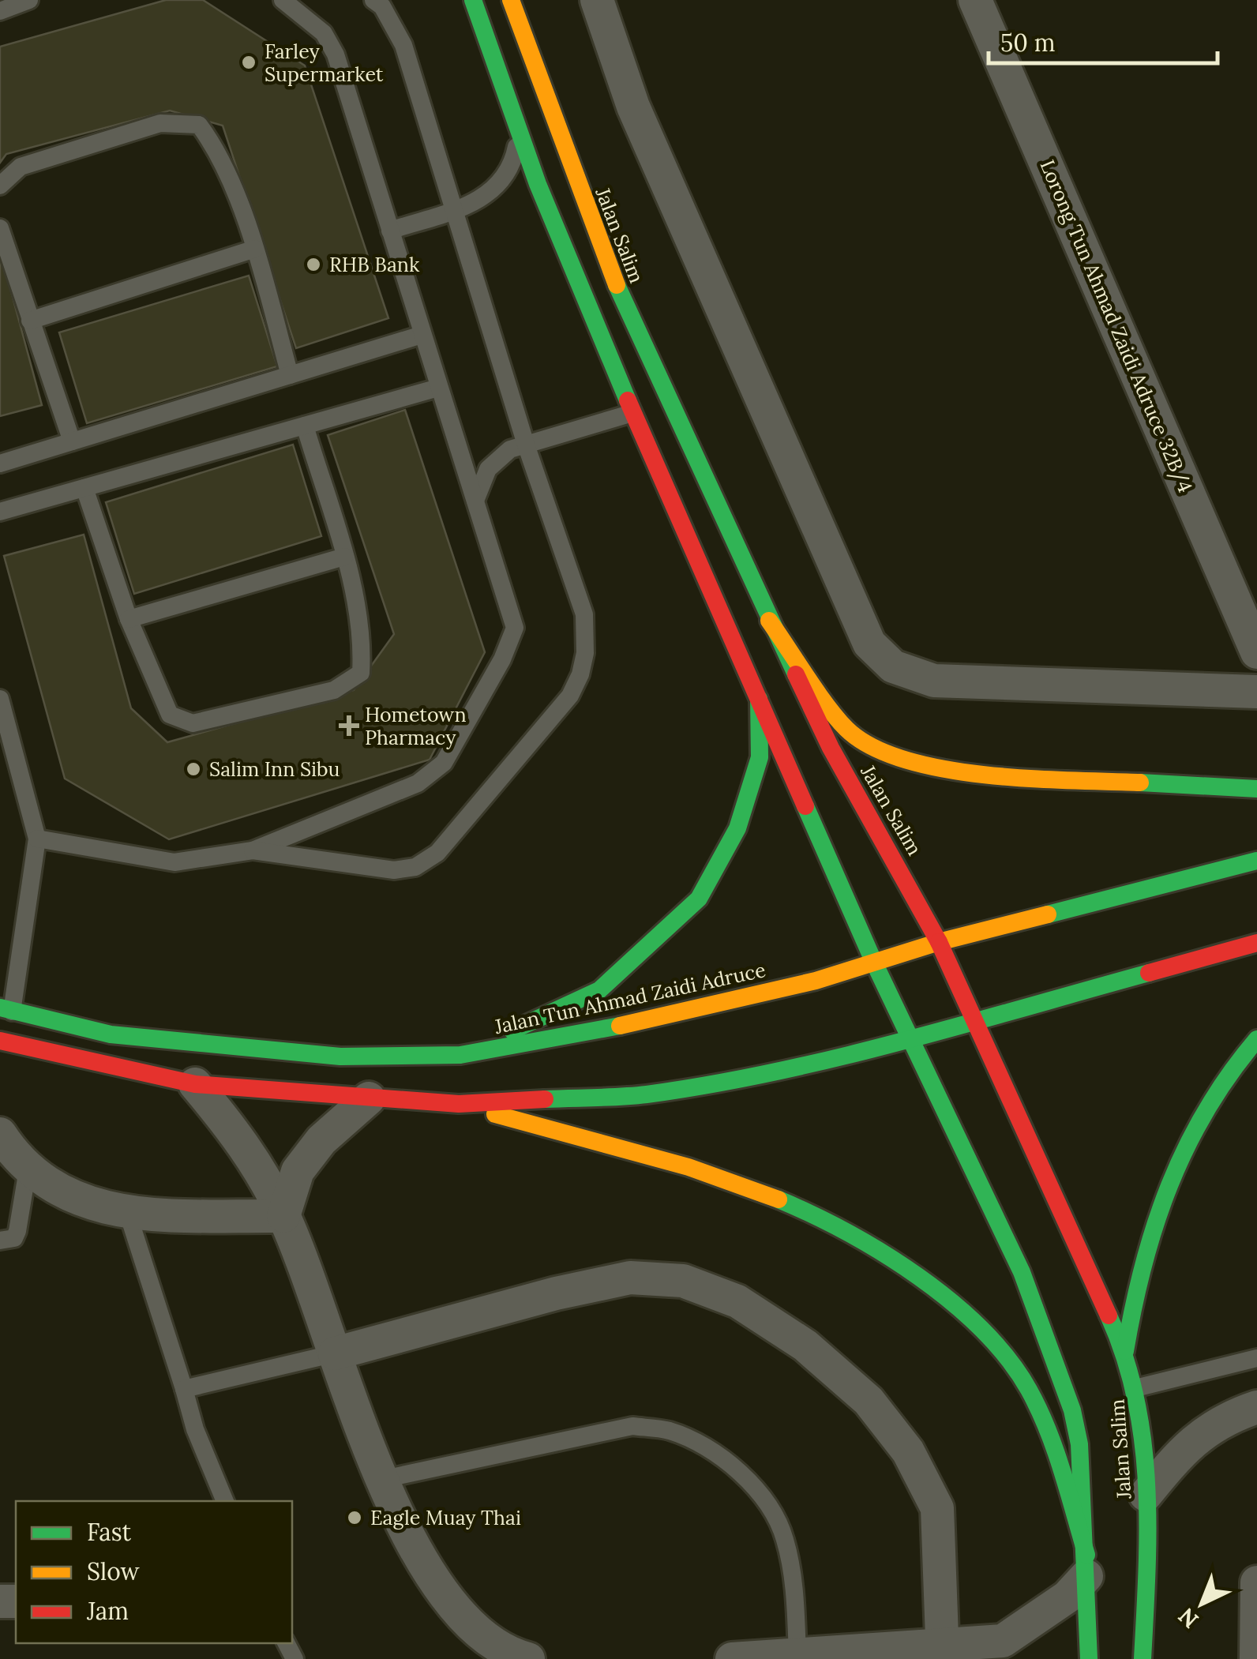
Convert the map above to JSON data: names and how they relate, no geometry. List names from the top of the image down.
{
  "streets": {
    "main road": ["Jalan Salim", "Jalan Tun Ahmad Zaidi Adruce"],
    "street": ["Lorong Tun Ahmad Zaidi Adruce 32B/4"]
  },
  "crossings": [
    ["Jalan Salim", "Jalan Tun Ahmad Zaidi Adruce"]
  ],
  "places": {
    "other": [
      "Farley Supermarket",
      "RHB Bank",
      "Salim Inn Sibu",
      "Eagle Muay Thai"
    ],
    "health": ["Hometown Pharmacy"]
  },
  "legend": ["Fast", "Slow", "Jam"],
  "scale_bar": "50 m",
  "north": "bottom left"
}
